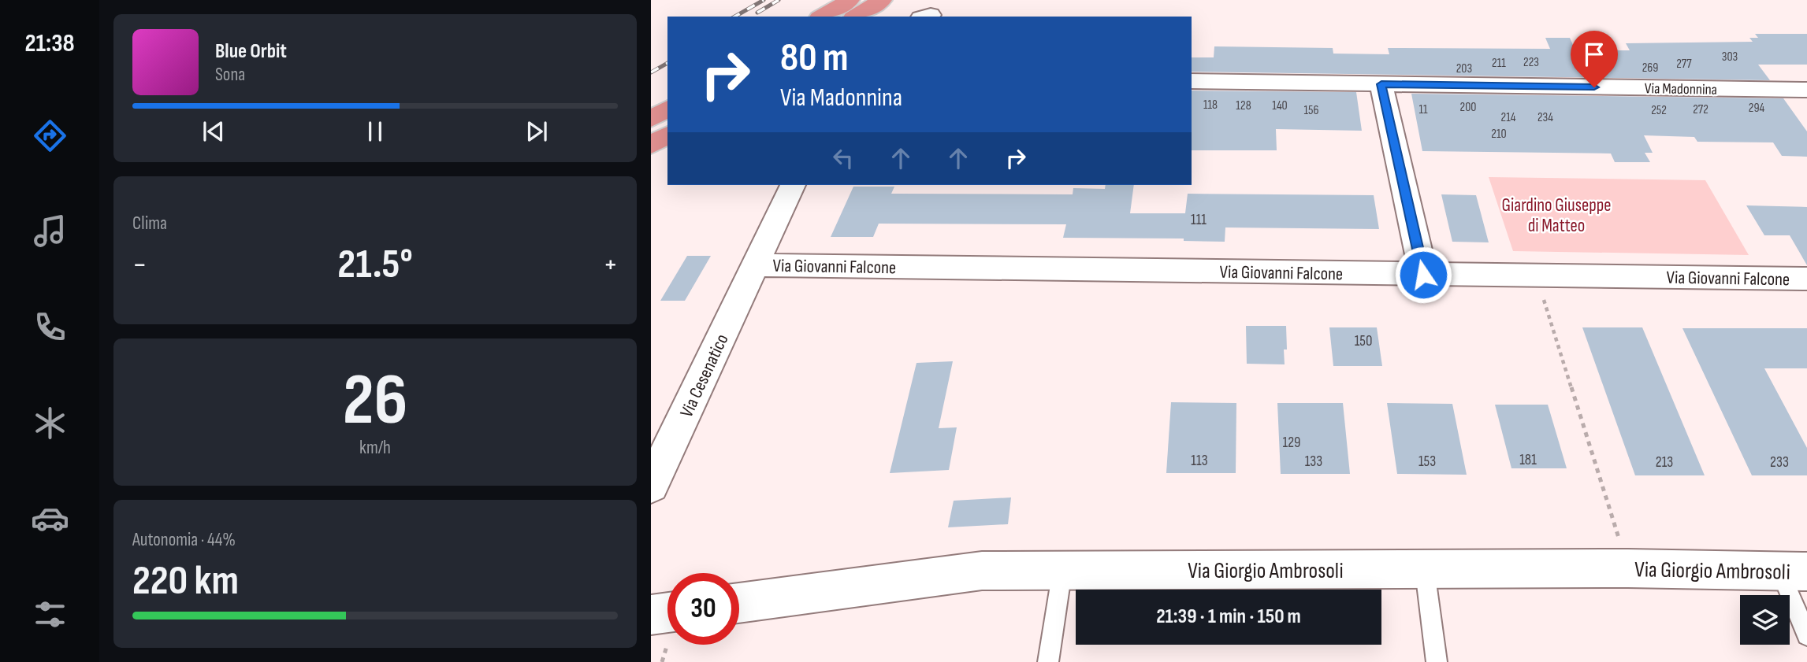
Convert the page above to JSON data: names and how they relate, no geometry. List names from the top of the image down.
{
  "streets": {
    "street": [
      "Via Madonnina",
      "Via Giovanni Falcone",
      "Via Cesenatico",
      "Via Giorgio Ambrosoli"
    ]
  },
  "crossings": [
    ["Via Giovanni Falcone", "Via Cesenatico"]
  ],
  "parks": ["Giardino Giuseppe di Matteo"],
  "house_numbers": [
    "303",
    "223",
    "211",
    "277",
    "269",
    "203",
    "118",
    "128",
    "140",
    "200",
    "294",
    "11",
    "272",
    "156",
    "252",
    "214",
    "234",
    "210",
    "111",
    "150",
    "129",
    "181",
    "113",
    "133",
    "153",
    "213",
    "233"
  ],
  "page": {
    "tabs": "21:38",
    "turn": ["80 m", "Via Madonnina"],
    "song": ["Blue Orbit", "Sona"],
    "tile": [
      "Clima",
      ["26", "km/h"],
      ["Autonomia · 44%", "220 km"]
    ],
    "heat": ["−", "21.5°", "+"],
    "limit": "30",
    "trip": "21:39 · 1 min · 150 m"
  }
}
